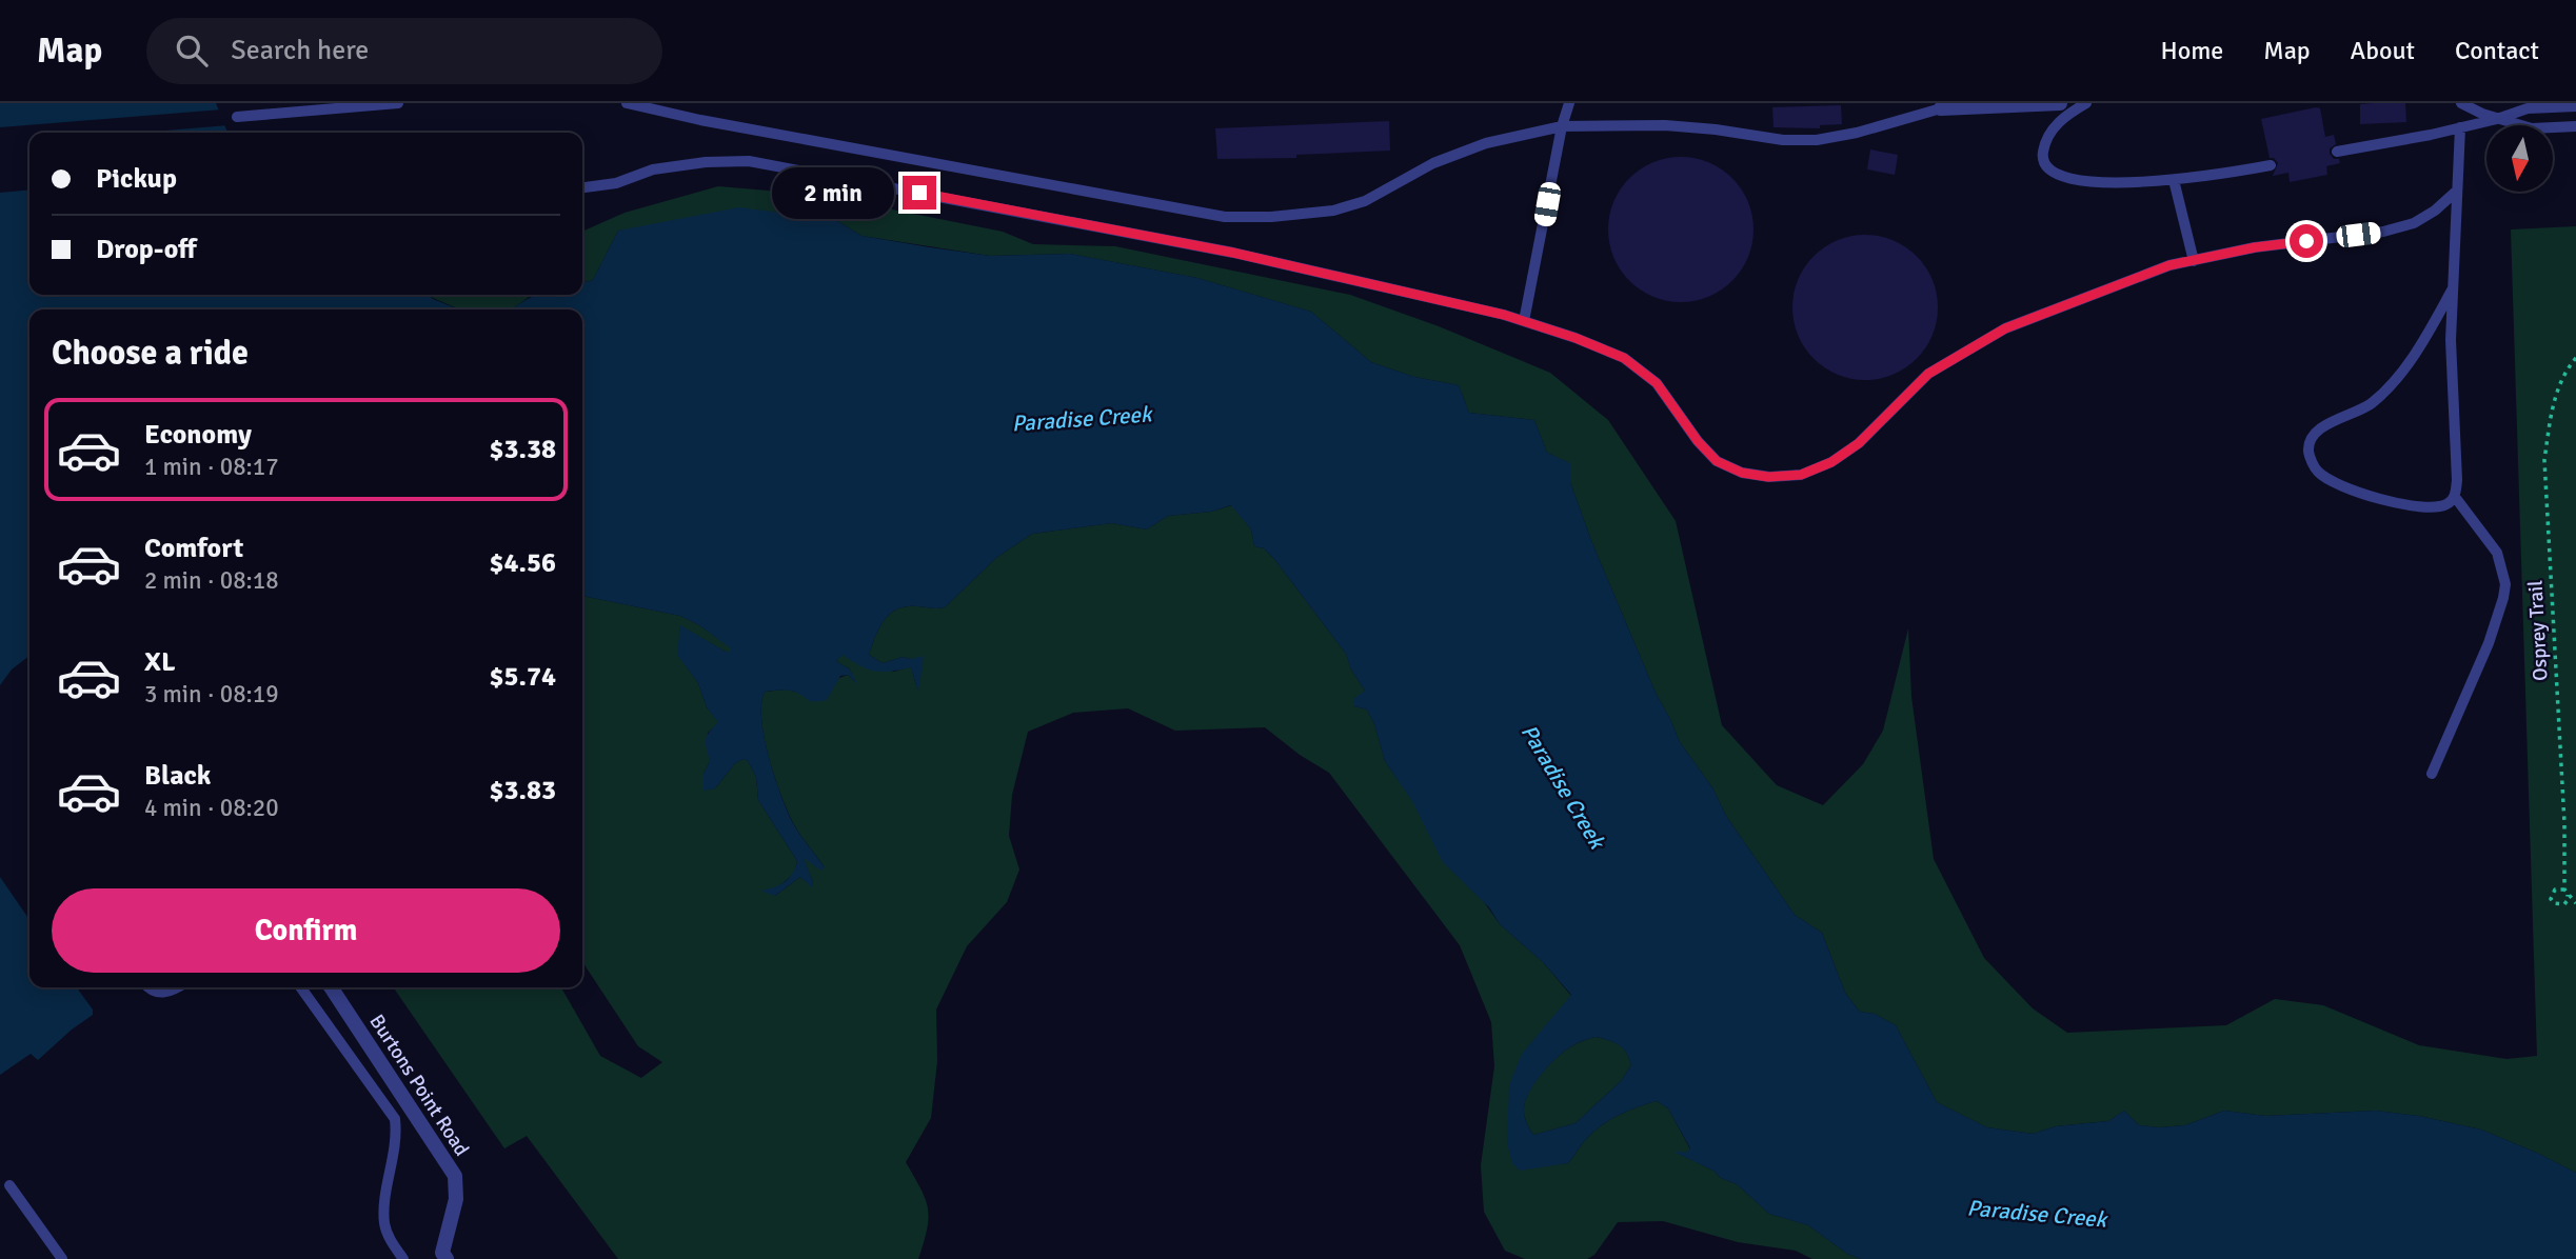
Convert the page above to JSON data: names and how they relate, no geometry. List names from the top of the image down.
{
  "streets": {
    "street": ["Burtons Point Road"],
    "path": ["Osprey Trail"]
  },
  "water": ["Paradise Creek"],
  "north": "bottom",
  "page": {
    "header": "Map",
    "search": "Search here",
    "nav": [
      "Home",
      "Map",
      "About",
      "Contact"
    ],
    "banner": ["Pickup", "Drop-off"],
    "bubble": "2 min",
    "heading": "Choose a ride",
    "list": [
      {
        "name": "Economy",
        "note": "1 min · 08:17",
        "value": "$3.38"
      },
      {
        "name": "Comfort",
        "note": "2 min · 08:18",
        "value": "$4.56"
      },
      {
        "name": "XL",
        "note": "3 min · 08:19",
        "value": "$5.74"
      },
      {
        "name": "Black",
        "note": "4 min · 08:20",
        "value": "$3.83"
      }
    ],
    "buttons": "Confirm"
  }
}
